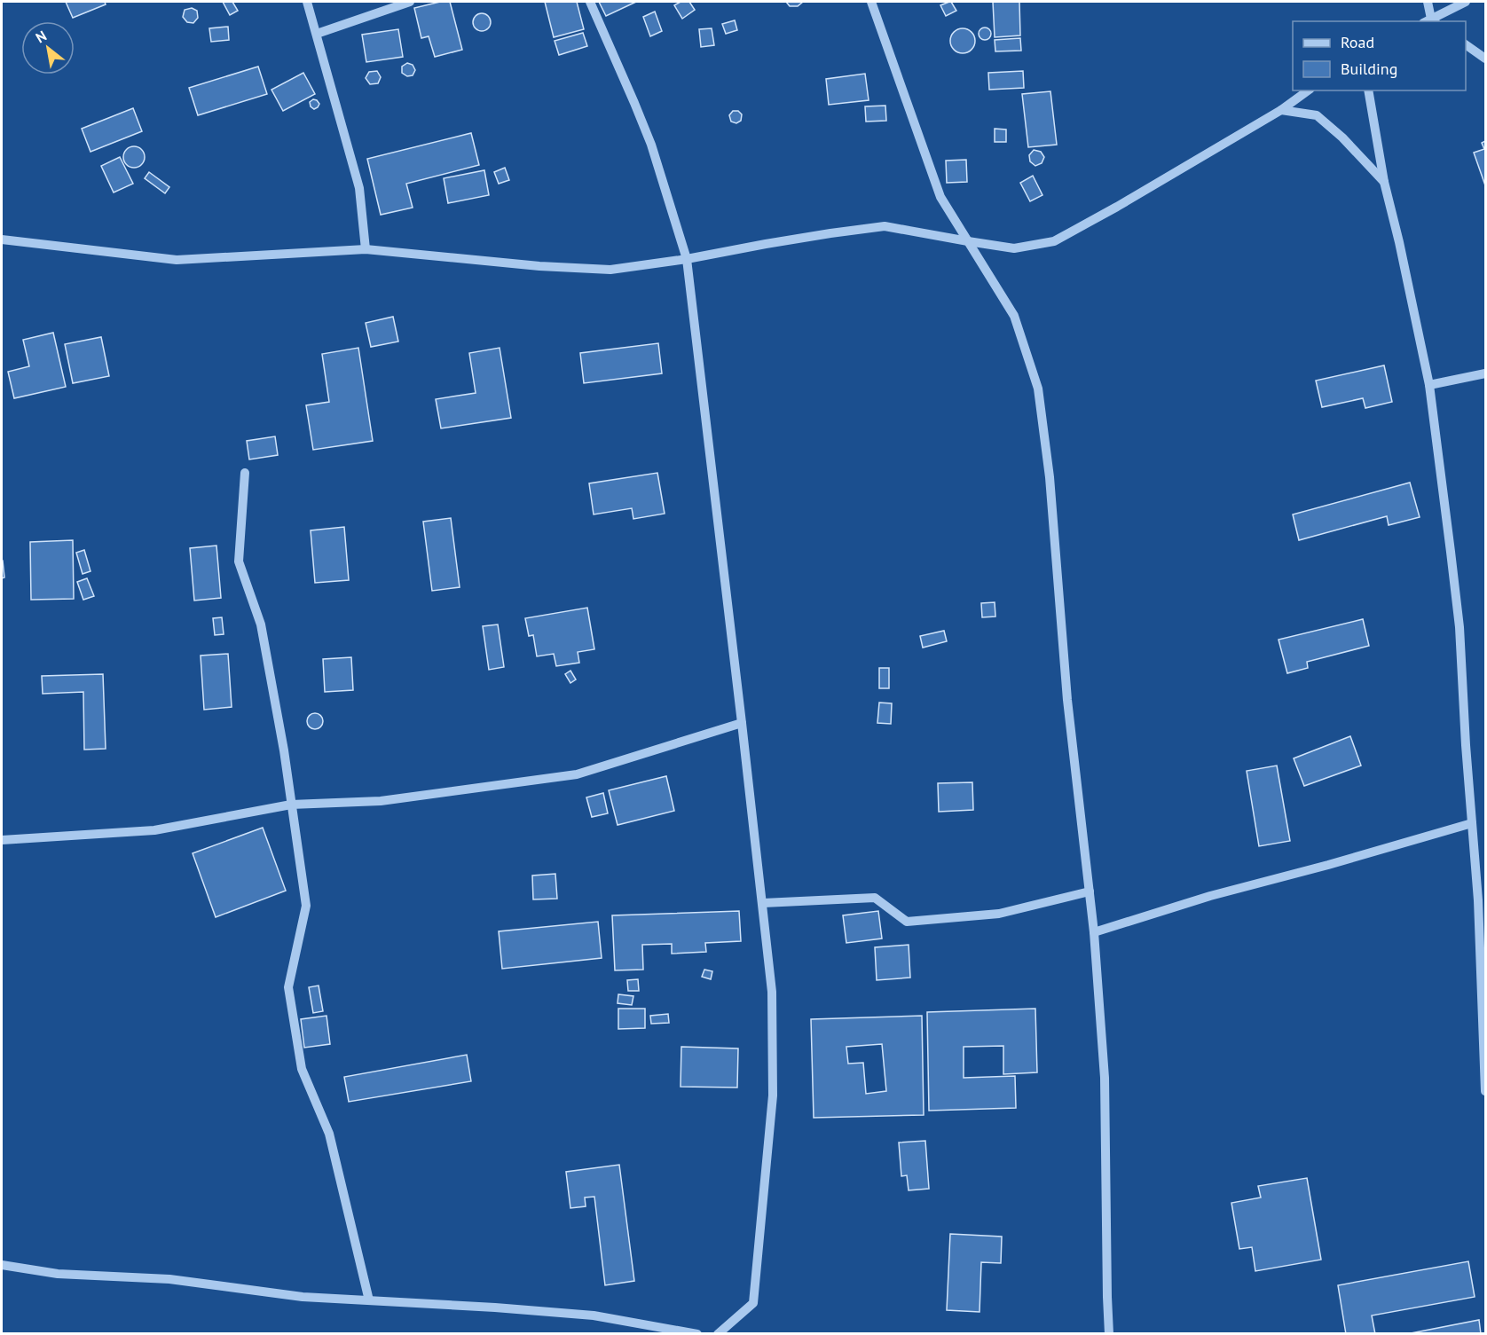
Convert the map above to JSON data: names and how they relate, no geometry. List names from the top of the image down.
{
  "legend": ["Road", "Building"],
  "north": "top left"
}
